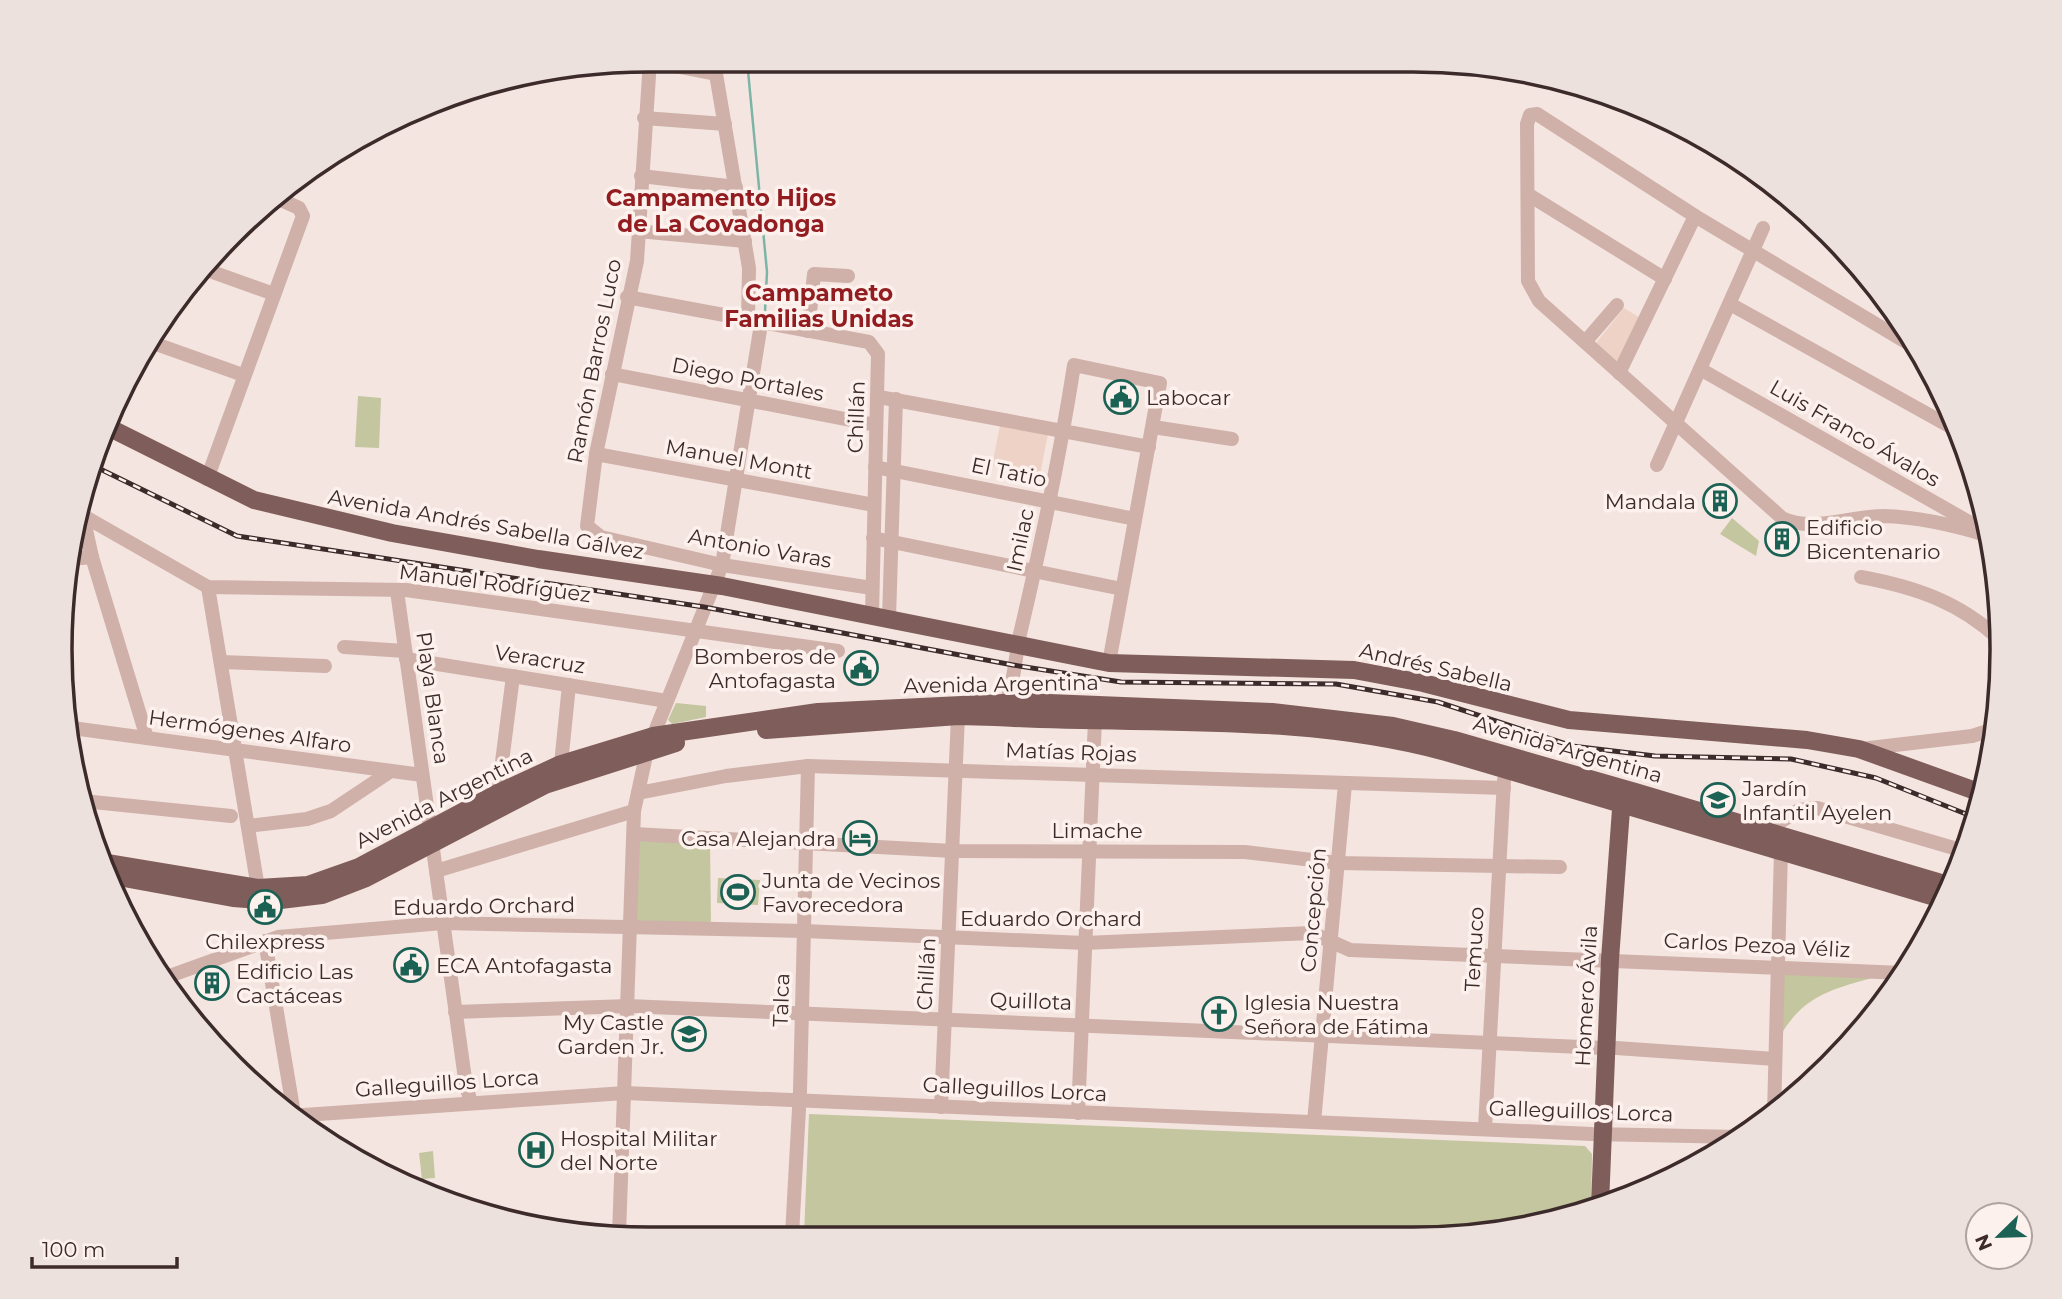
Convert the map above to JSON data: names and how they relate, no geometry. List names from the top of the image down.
{
  "streets": {
    "main road": [
      "Avenida Andrés Sabella Gálvez",
      "Andrés Sabella",
      "Avenida Argentina",
      "Homero Ávila"
    ],
    "street": [
      "Ramón Barros Luco",
      "Diego Portales",
      "Chillán",
      "Luis Franco Ávalos",
      "Manuel Montt",
      "El Tatio",
      "Imilac",
      "Antonio Varas",
      "Manuel Rodríguez",
      "Veracruz",
      "Playa Blanca",
      "Hermógenes Alfaro",
      "Matías Rojas",
      "Limache",
      "Eduardo Orchard",
      "Concepción",
      "Carlos Pezoa Véliz",
      "Temuco",
      "Talca",
      "Quillota",
      "Galleguillos Lorca"
    ]
  },
  "crossings": [
    ["Ramón Barros Luco", "Diego Portales"],
    ["Ramón Barros Luco", "Manuel Montt"],
    ["Ramón Barros Luco", "Antonio Varas"],
    ["Diego Portales", "Chillán"],
    ["Chillán", "Manuel Montt"],
    ["Chillán", "El Tatio"],
    ["Chillán", "Avenida Andrés Sabella Gálvez"],
    ["Chillán", "Antonio Varas"],
    ["Chillán", "Andrés Sabella"],
    ["Chillán", "Avenida Argentina"],
    ["Chillán", "Matías Rojas"],
    ["Chillán", "Limache"],
    ["Chillán", "Eduardo Orchard"],
    ["Chillán", "Quillota"],
    ["Chillán", "Galleguillos Lorca"],
    ["El Tatio", "Imilac"],
    ["Avenida Andrés Sabella Gálvez", "Andrés Sabella"],
    ["Imilac", "Andrés Sabella"],
    ["Imilac", "Avenida Argentina"],
    ["Manuel Rodríguez", "Playa Blanca"],
    ["Veracruz", "Playa Blanca"],
    ["Avenida Argentina", "Playa Blanca"],
    ["Avenida Argentina", "Matías Rojas"],
    ["Avenida Argentina", "Temuco"],
    ["Avenida Argentina", "Homero Ávila"],
    ["Playa Blanca", "Hermógenes Alfaro"],
    ["Playa Blanca", "Eduardo Orchard"],
    ["Playa Blanca", "Quillota"],
    ["Playa Blanca", "Galleguillos Lorca"],
    ["Matías Rojas", "Concepción"],
    ["Matías Rojas", "Temuco"],
    ["Matías Rojas", "Talca"],
    ["Limache", "Concepción"],
    ["Limache", "Temuco"],
    ["Limache", "Talca"],
    ["Eduardo Orchard", "Concepción"],
    ["Eduardo Orchard", "Carlos Pezoa Véliz"],
    ["Eduardo Orchard", "Temuco"],
    ["Eduardo Orchard", "Homero Ávila"],
    ["Eduardo Orchard", "Talca"],
    ["Concepción", "Quillota"],
    ["Concepción", "Galleguillos Lorca"],
    ["Carlos Pezoa Véliz", "Homero Ávila"],
    ["Temuco", "Quillota"],
    ["Temuco", "Galleguillos Lorca"],
    ["Homero Ávila", "Quillota"],
    ["Homero Ávila", "Galleguillos Lorca"],
    ["Talca", "Quillota"],
    ["Talca", "Galleguillos Lorca"]
  ],
  "districts": ["Campamento Hijos de La Covadonga", "Campameto Familias Unidas"],
  "places": {
    "public building": [
      "Labocar",
      "Bomberos de Antofagasta",
      "Chilexpress",
      "ECA Antofagasta"
    ],
    "building": ["Mandala", "Edificio Bicentenario", "Edificio Las Cactáceas"],
    "school or university": ["Jardín Infantil Ayelen", "My Castle Garden Jr."],
    "hotel": ["Casa Alejandra"],
    "sports": ["Junta de Vecinos Favorecedora"],
    "church": ["Iglesia Nuestra Señora de Fátima"],
    "hospital": ["Hospital Militar del Norte"]
  },
  "scale_bar": "100 m",
  "north": "bottom left"
}
